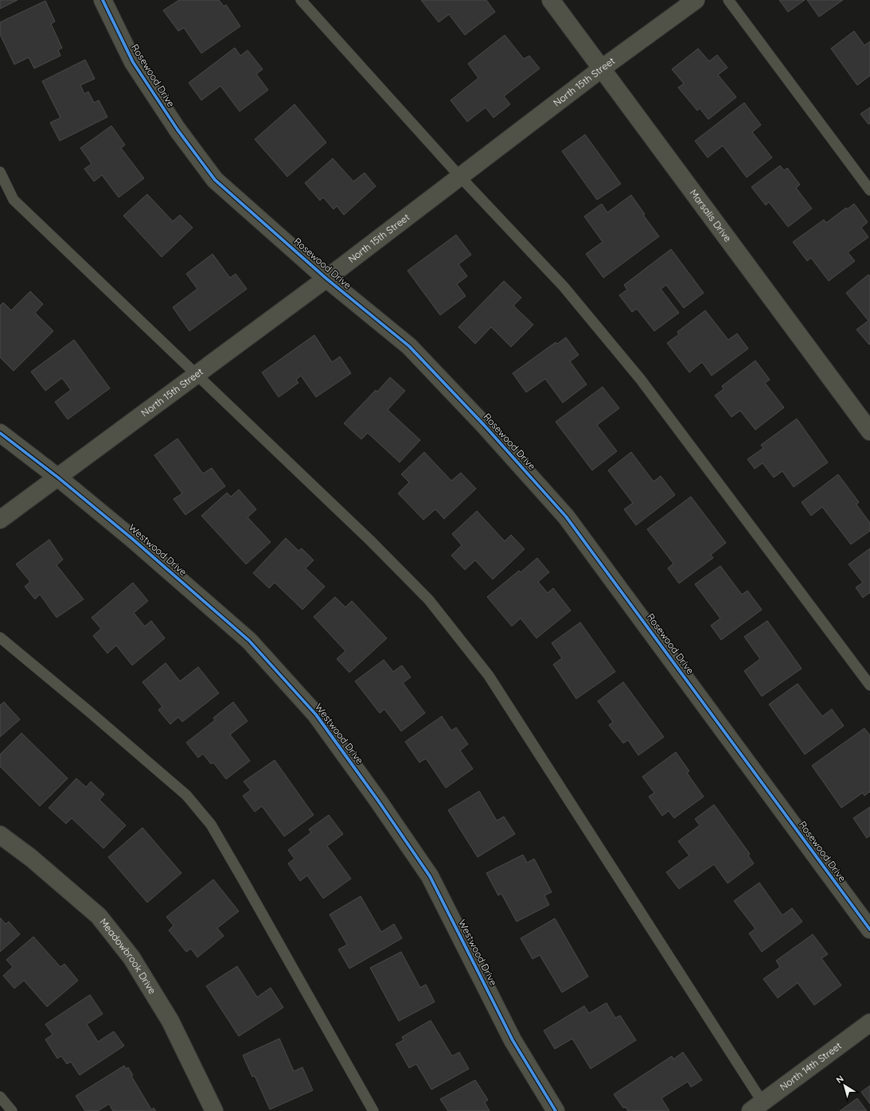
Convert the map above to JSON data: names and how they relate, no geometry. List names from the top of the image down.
{
  "streets": {
    "street": [
      "Rosewood Drive",
      "North 15th Street",
      "Marsalis Drive",
      "Westwood Drive",
      "Meadowbrook Drive",
      "North 14th Street"
    ]
  },
  "crossings": [
    ["Rosewood Drive", "North 15th Street"],
    ["North 15th Street", "Marsalis Drive"],
    ["North 15th Street", "Westwood Drive"]
  ],
  "north": "top left"
}
